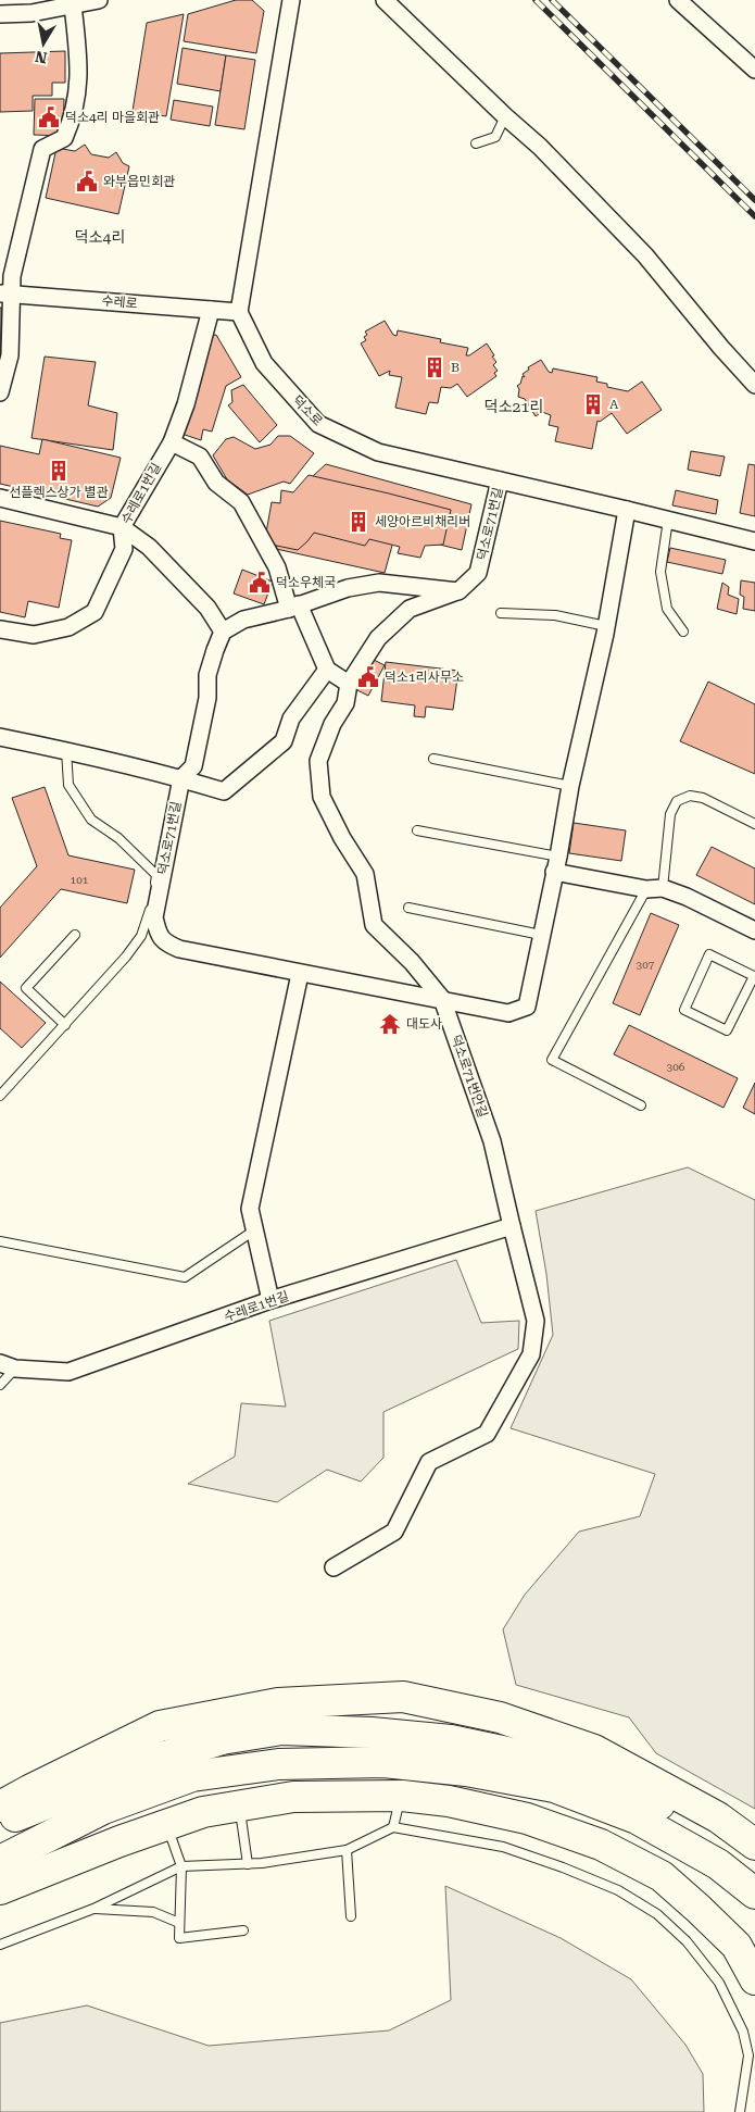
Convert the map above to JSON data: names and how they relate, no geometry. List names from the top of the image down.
{
  "streets": {
    "street": [
      "수레로",
      "덕소로",
      "수레로1번길",
      "덕소로71번길",
      "덕소로71번안길"
    ]
  },
  "crossings": [
    ["수레로", "덕소로"],
    ["수레로", "수레로1번길"],
    ["덕소로", "덕소로71번길"],
    ["수레로1번길", "덕소로71번안길"],
    ["덕소로71번길", "덕소로71번안길"]
  ],
  "districts": ["덕소4리", "덕소21리"],
  "places": {
    "public building": [
      "덕소4리 마을회관",
      "와부읍민회관",
      "덕소우체국",
      "덕소1리사무소"
    ],
    "building": [
      "B",
      "A",
      "선플렉스상가 별관",
      "세양아르비채리버"
    ],
    "temple": ["대도사"]
  },
  "house_numbers": ["101", "307", "306"],
  "north": "bottom"
}
